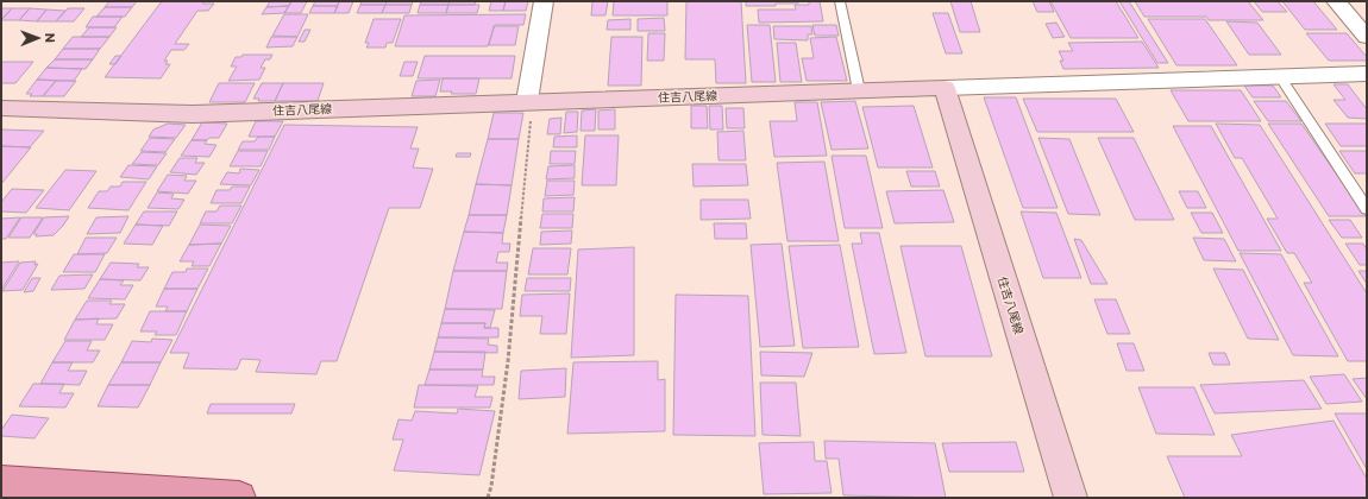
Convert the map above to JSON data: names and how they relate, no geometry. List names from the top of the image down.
{
  "streets": {
    "main road": ["住吉八尾線"]
  },
  "north": "right"
}
